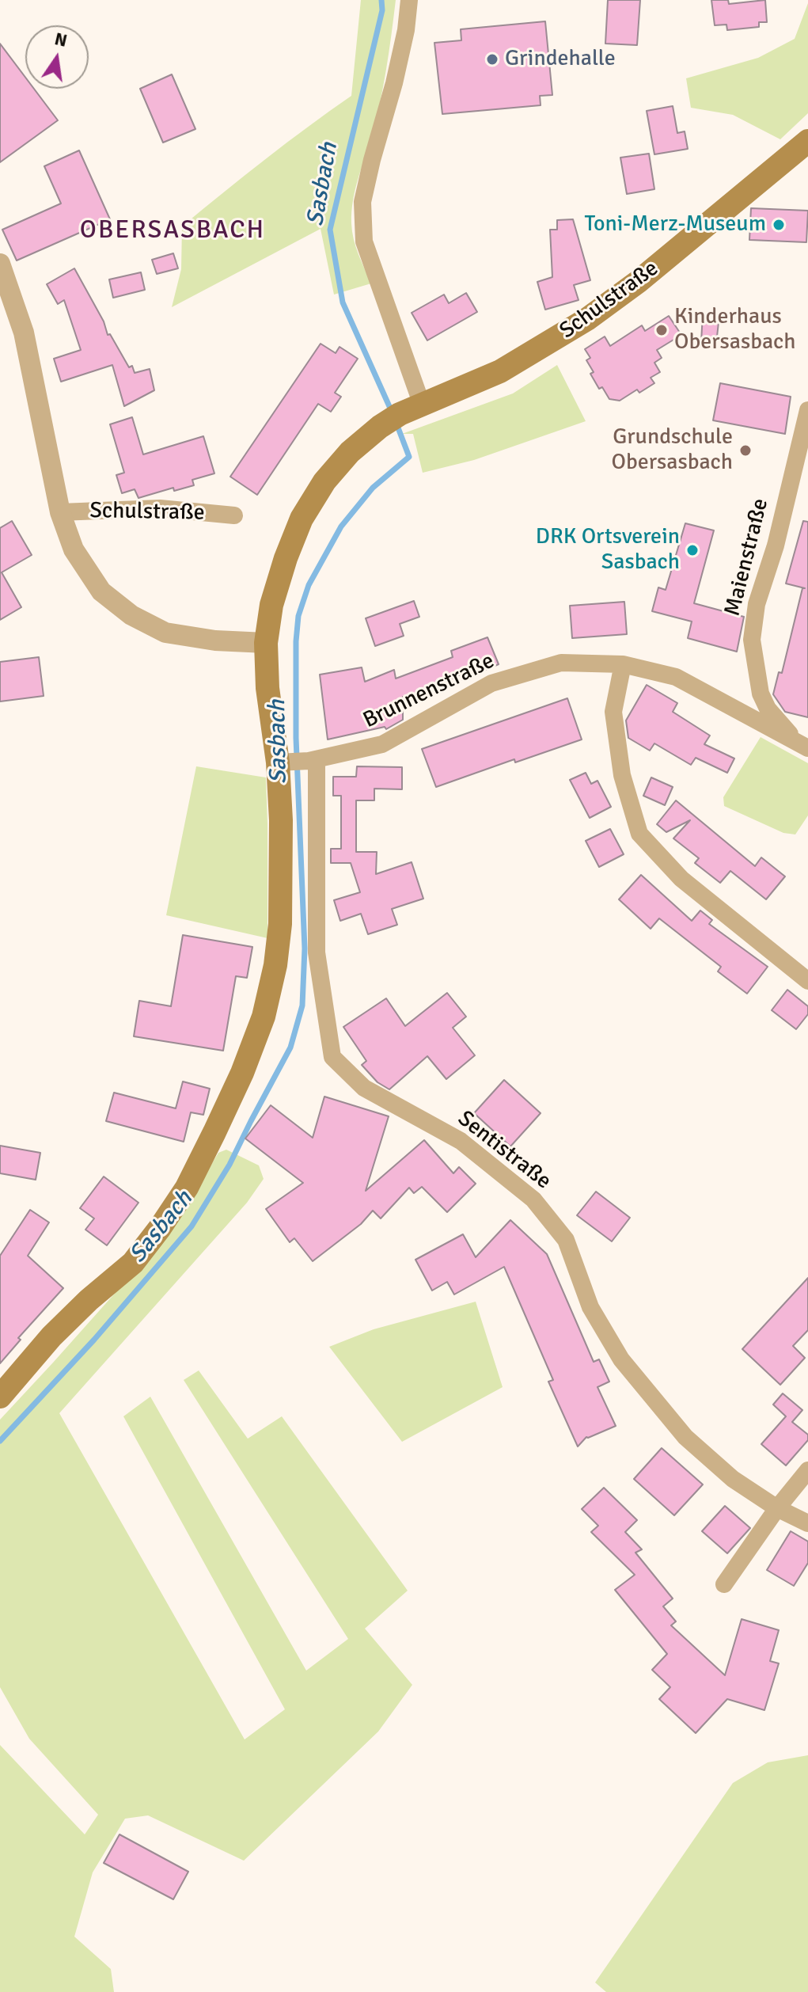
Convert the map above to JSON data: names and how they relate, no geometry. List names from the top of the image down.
{
  "streets": {
    "main road": ["Schulstraße"],
    "street": ["Maienstraße", "Brunnenstraße", "Sentistraße"]
  },
  "crossings": [
    ["Schulstraße", "Brunnenstraße"],
    ["Maienstraße", "Brunnenstraße"],
    ["Brunnenstraße", "Sentistraße"]
  ],
  "districts": ["OBERSASBACH"],
  "water": ["Sasbach"],
  "places": [
    "Grindehalle",
    "Toni-Merz-Museum",
    "Kinderhaus Obersasbach",
    "Grundschule Obersasbach",
    "DRK Ortsverein Sasbach"
  ],
  "north": "top"
}
